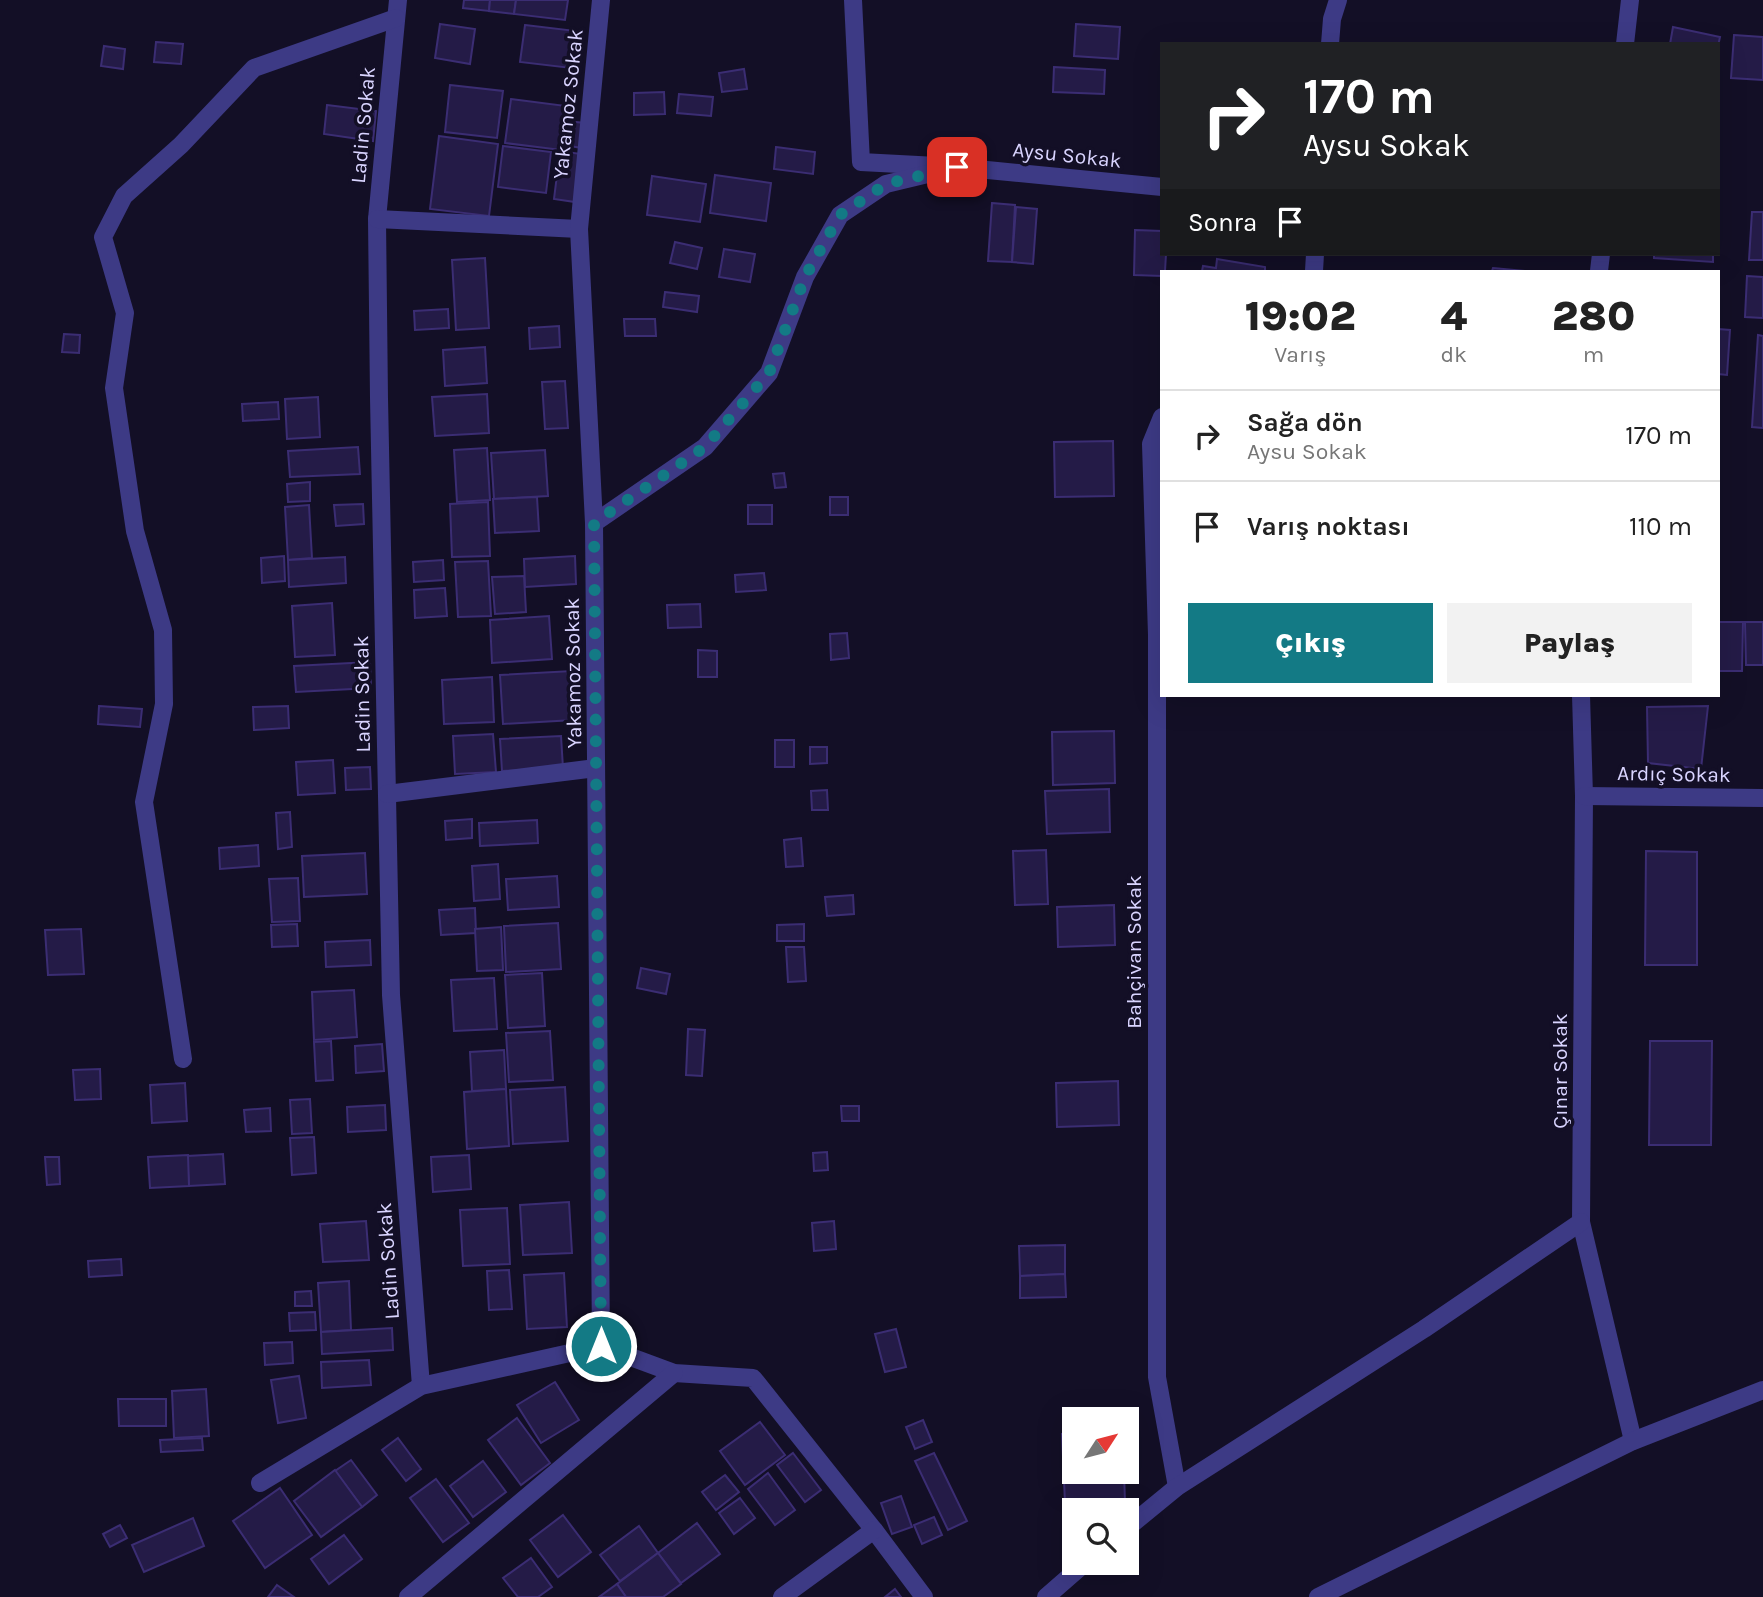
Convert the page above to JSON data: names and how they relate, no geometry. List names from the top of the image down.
{
  "streets": {
    "street": [
      "Yakamoz Sokak",
      "Ladin Sokak",
      "Aysu Sokak",
      "Ardıç Sokak",
      "Bahçivan Sokak",
      "Çınar Sokak"
    ]
  },
  "crossings": [
    ["Yakamoz Sokak", "Aysu Sokak"],
    ["Ardıç Sokak", "Çınar Sokak"]
  ],
  "north": "top right",
  "page": {
    "turn": ["170 m", "Aysu Sokak"],
    "then": "Sonra",
    "eta": [
      "19:02",
      "Varış",
      "4",
      "dk",
      "280",
      "m"
    ],
    "list": [
      {
        "name": "Sağa dön",
        "note": "Aysu Sokak",
        "value": "170 m"
      },
      {
        "name": "Varış noktası",
        "value": "110 m"
      }
    ],
    "buttons": ["Çıkış", "Paylaş"]
  }
}
